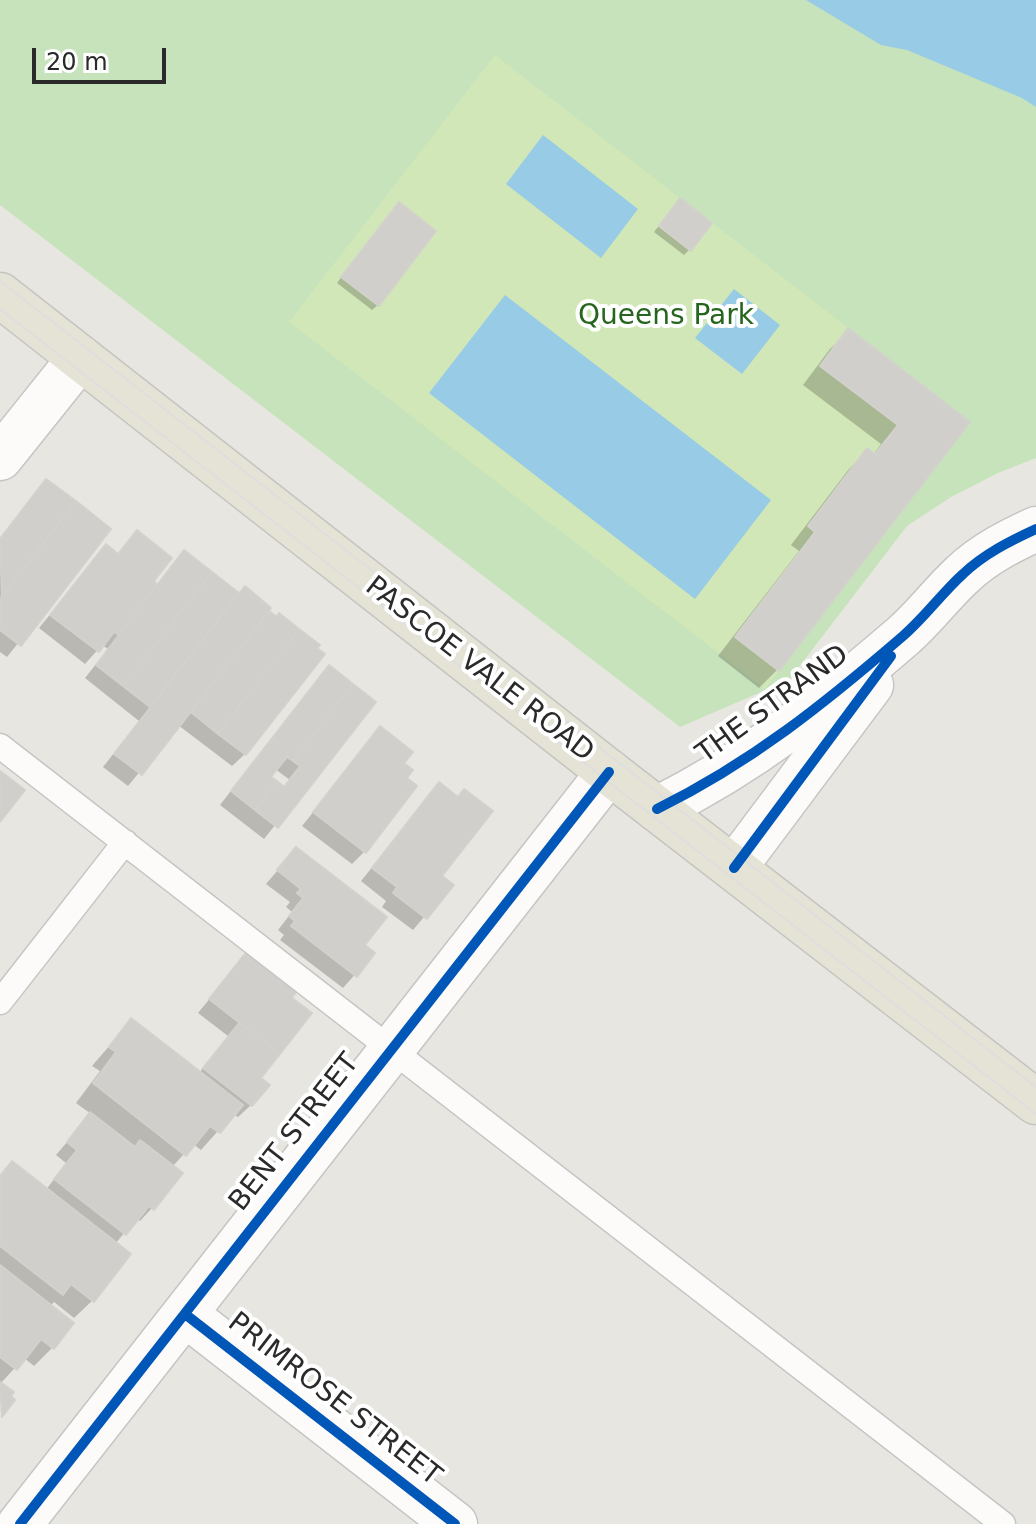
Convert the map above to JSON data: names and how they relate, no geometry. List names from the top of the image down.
{
  "streets": {
    "main road": ["PASCOE VALE ROAD"],
    "street": ["THE STRAND", "BENT STREET", "PRIMROSE STREET"]
  },
  "crossings": [
    ["PASCOE VALE ROAD", "THE STRAND"],
    ["PASCOE VALE ROAD", "BENT STREET"],
    ["BENT STREET", "PRIMROSE STREET"]
  ],
  "parks": ["Queens Park"],
  "scale_bar": "20 m"
}
